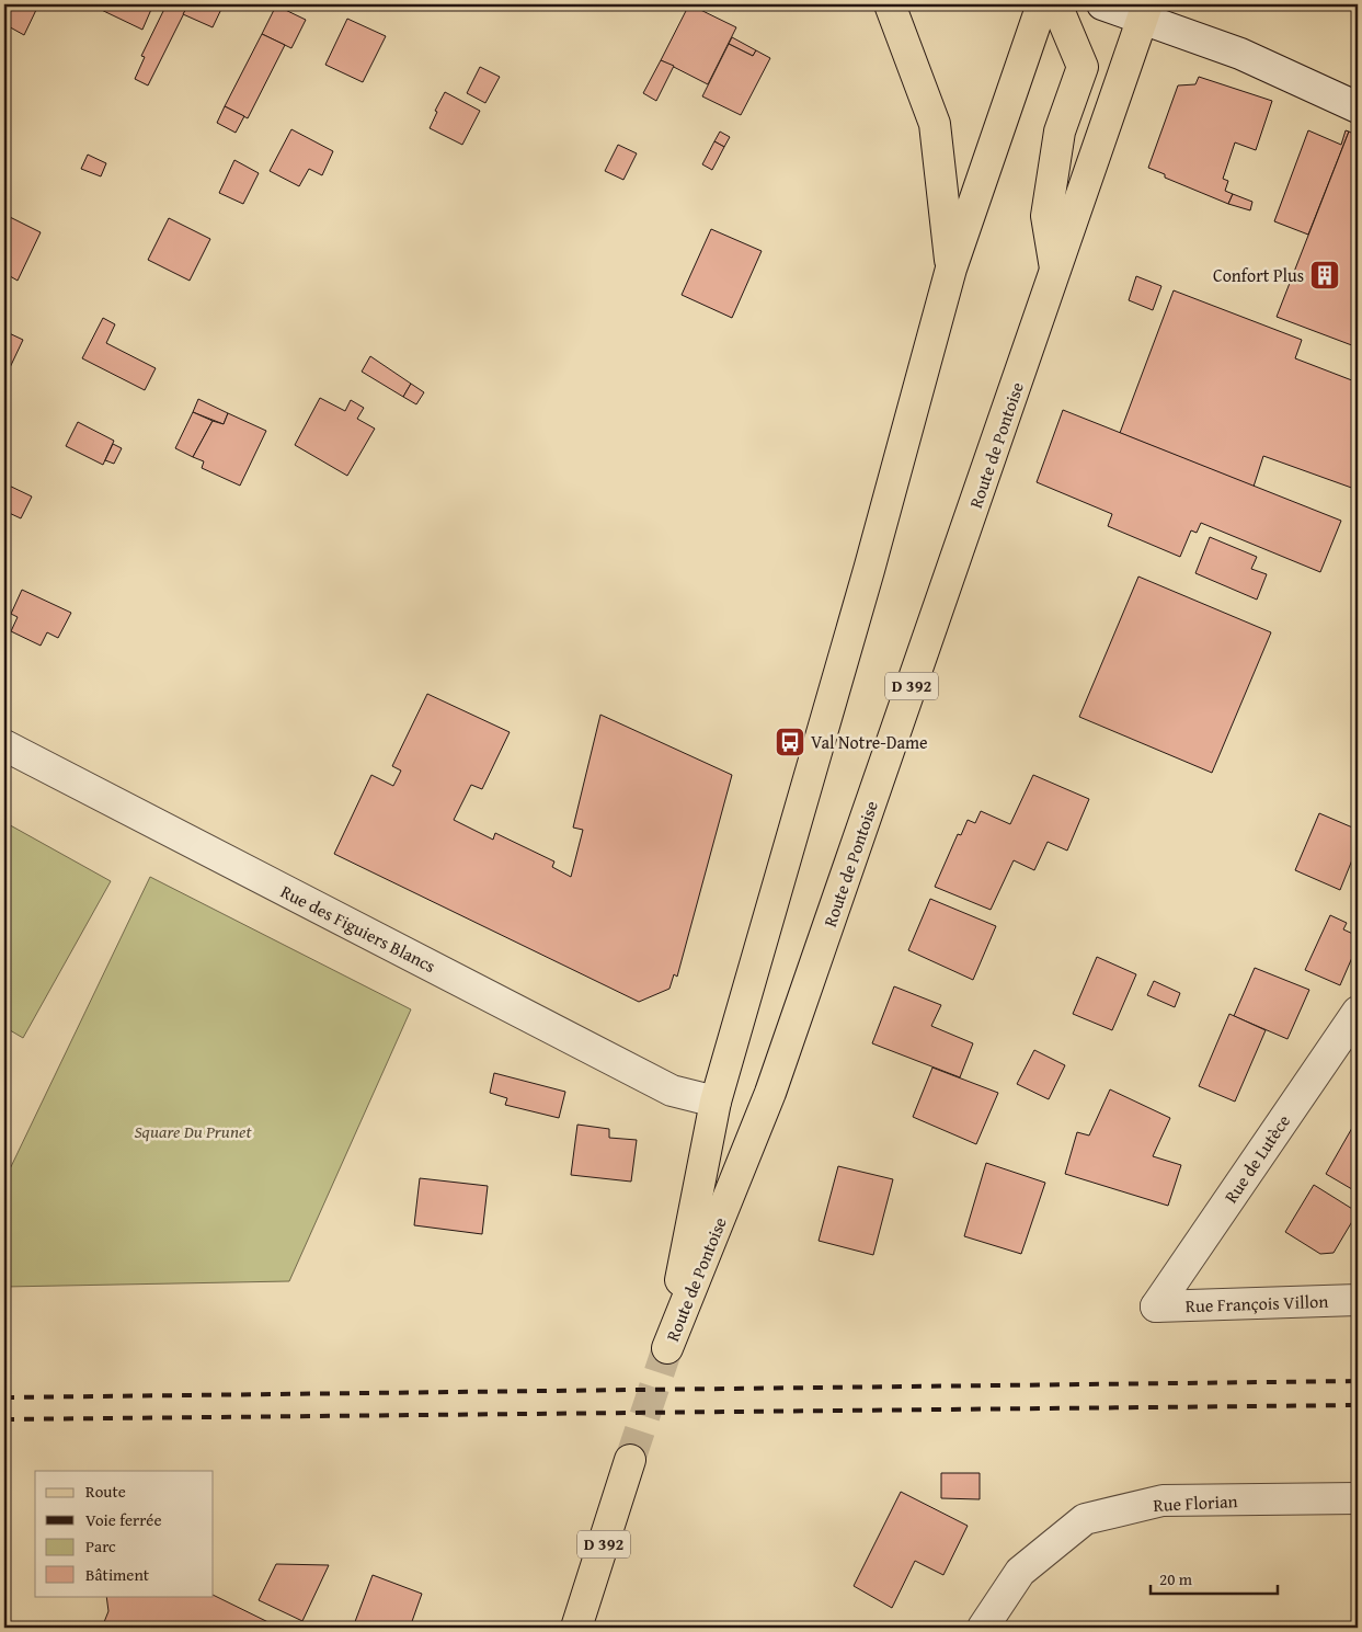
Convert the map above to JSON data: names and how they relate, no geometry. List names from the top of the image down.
{
  "streets": {
    "main road": ["Route de Pontoise", "D 392"],
    "street": [
      "Rue des Figuiers Blancs",
      "Rue de Lutèce",
      "Rue François Villon",
      "Rue Florian"
    ]
  },
  "crossings": [
    ["Route de Pontoise", "Rue des Figuiers Blancs"],
    ["Rue de Lutèce", "Rue François Villon"]
  ],
  "parks": ["Square Du Prunet"],
  "places": {
    "building": ["Confort Plus"],
    "bus stop": ["Val Notre-Dame"]
  },
  "legend": [
    "Route",
    "Voie ferrée",
    "Parc",
    "Bâtiment"
  ],
  "scale_bar": "20 m"
}
